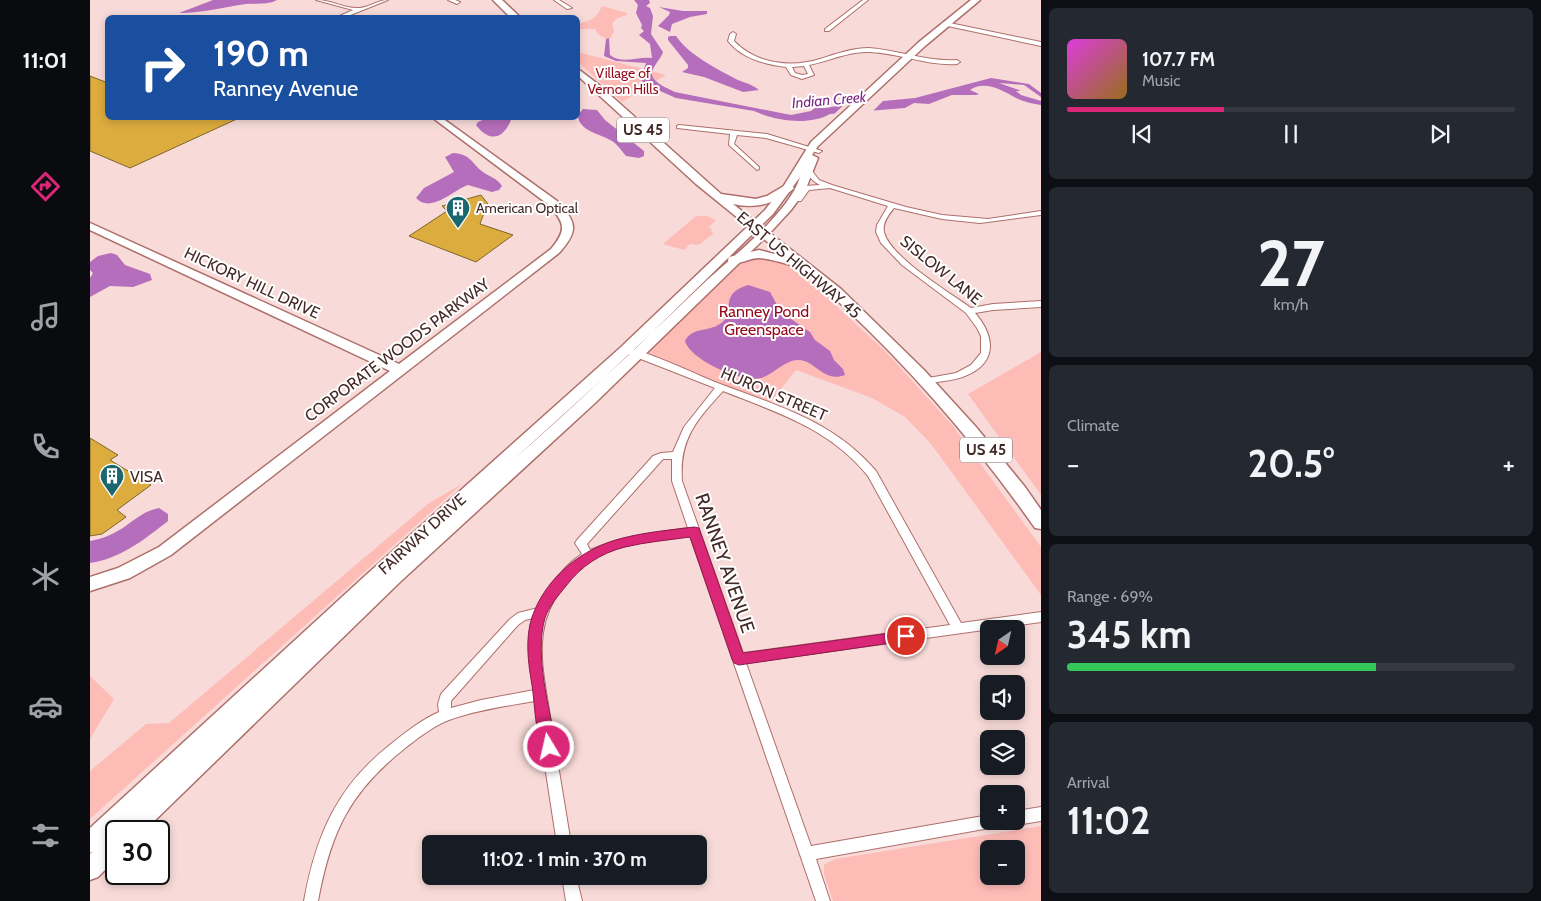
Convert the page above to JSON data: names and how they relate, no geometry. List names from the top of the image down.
{
  "streets": {
    "main road": [
      "US 45",
      "EAST US HIGHWAY 45",
      "HICKORY HILL DRIVE",
      "CORPORATE WOODS PARKWAY",
      "FAIRWAY DRIVE"
    ],
    "street": ["SISLOW LANE", "HURON STREET", "RANNEY AVENUE"]
  },
  "crossings": [
    ["EAST US HIGHWAY 45", "SISLOW LANE"],
    ["EAST US HIGHWAY 45", "FAIRWAY DRIVE"],
    ["HICKORY HILL DRIVE", "CORPORATE WOODS PARKWAY"],
    ["HURON STREET", "FAIRWAY DRIVE"],
    ["HURON STREET", "RANNEY AVENUE"]
  ],
  "water": ["Indian Creek"],
  "parks": ["Village of Vernon Hills", "Ranney Pond Greenspace"],
  "places": {
    "building": ["American Optical", "VISA"]
  },
  "north": "bottom left",
  "page": {
    "tabs": "11:01",
    "turn": ["190 m", "Ranney Avenue"],
    "song": ["107.7 FM", "Music"],
    "tile": [
      ["27", "km/h"],
      "Climate",
      ["Range · 69%", "345 km"],
      ["Arrival", "11:02"]
    ],
    "heat": ["−", "20.5°", "+"],
    "map_buttons": ["+", "−"],
    "limit": "30",
    "trip": "11:02 · 1 min · 370 m"
  }
}
